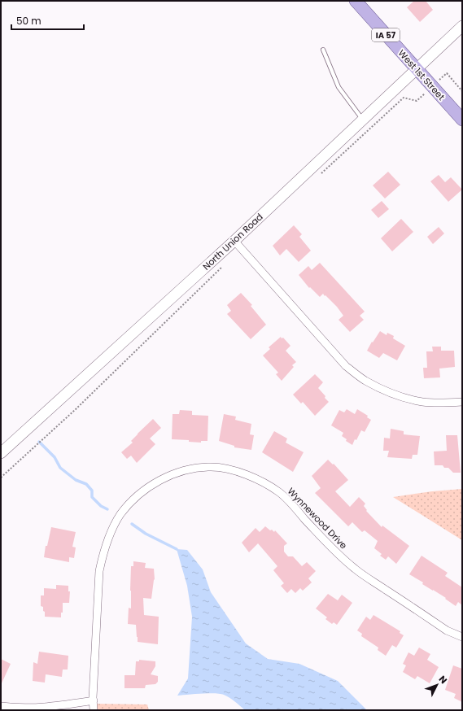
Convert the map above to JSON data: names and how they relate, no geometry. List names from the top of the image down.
{
  "streets": {
    "main road": ["IA 57", "West 1st Street", "North Union Road"],
    "street": ["Wynnewood Drive"]
  },
  "crossings": [
    ["West 1st Street", "North Union Road"]
  ],
  "scale_bar": "50 m",
  "north": "top right"
}
